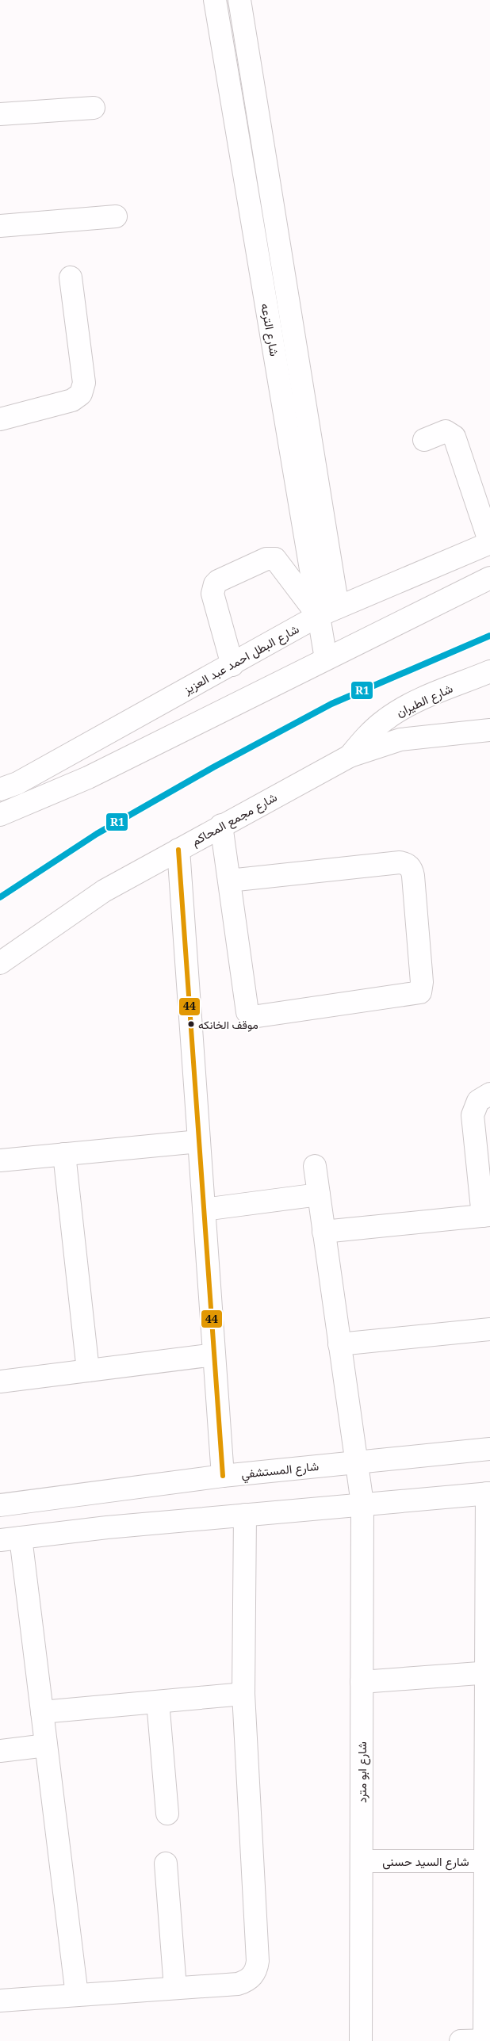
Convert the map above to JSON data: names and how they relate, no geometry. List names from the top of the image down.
{
  "streets": {
    "street": [
      "شارع الترعه",
      "شارع البطل احمد عبد العزيز",
      "شارع الطيران",
      "شارع مجمع المحاكم",
      "شارع المستشفي",
      "شارع ابو مترد",
      "شارع السيد حسنى"
    ]
  },
  "crossings": [
    ["شارع الترعه", "شارع البطل احمد عبد العزيز"],
    ["شارع الطيران", "شارع مجمع المحاكم"],
    ["شارع المستشفي", "شارع ابو مترد"],
    ["شارع ابو مترد", "شارع السيد حسنى"]
  ],
  "places": ["موقف الخانكه"],
  "lines": ["transit line R1", "transit line 44"]
}
